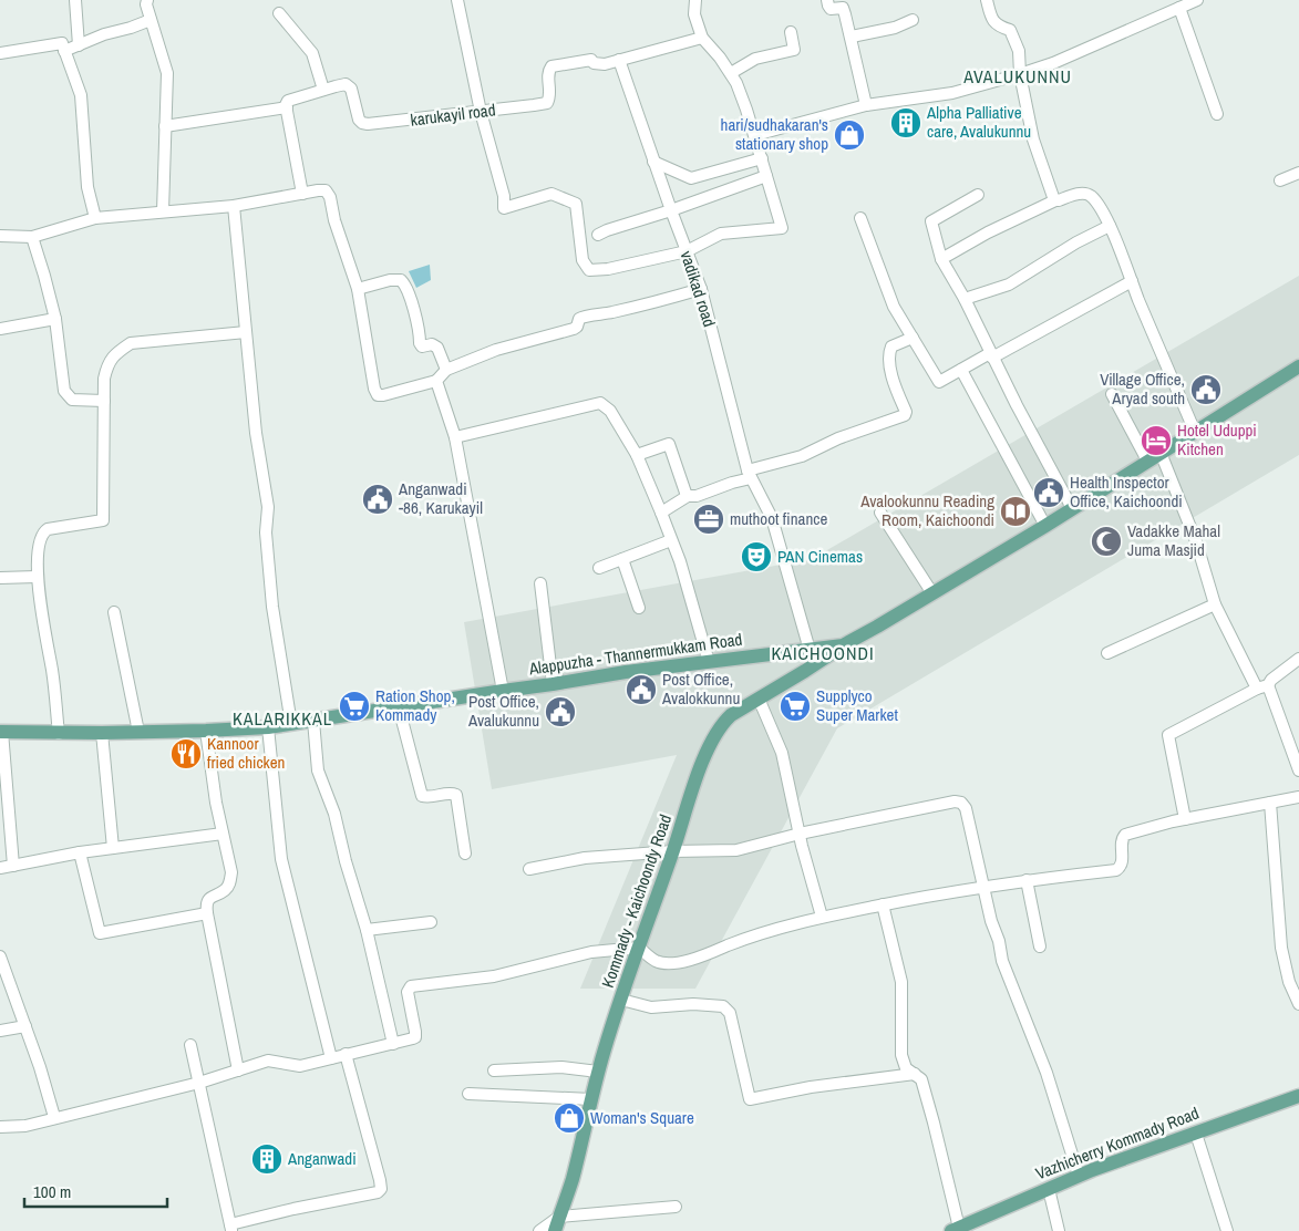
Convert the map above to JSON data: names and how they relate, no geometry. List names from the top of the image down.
{
  "streets": {
    "main road": ["Alappuzha - Thannermukkam Road", "Kommady - Kaichoondy Road", "Vazhicherry Kommady Road"],
    "street": ["karukayil road", "vadikad road"]
  },
  "crossings": [
    ["karukayil road", "vadikad road"],
    ["vadikad road", "Alappuzha - Thannermukkam Road"],
    ["Alappuzha - Thannermukkam Road", "Kommady - Kaichoondy Road"]
  ],
  "districts": ["AVALUKUNNU", "KAICHOONDI", "KALARIKKAL"],
  "places": {
    "building": ["Alpha Palliative care, Avalukunnu", "Anganwadi"],
    "shop": ["hari/sudhakaran's stationary shop", "Woman's Square"],
    "public building": [
      "Village Office, Aryad south",
      "Health Inspector Office, Kaichoondi",
      "Anganwadi -86, Karukayil",
      "Post Office, Avalokkunnu",
      "Post Office, Avalukunnu"
    ],
    "hotel": ["Hotel Uduppi Kitchen"],
    "library": ["Avalookunnu Reading Room, Kaichoondi"],
    "office": ["muthoot finance"],
    "mosque": ["Vadakke Mahal Juma Masjid"],
    "theatre": ["PAN Cinemas"],
    "supermarket": ["Ration Shop, Kommady", "Supplyco Super Market"],
    "restaurant": ["Kannoor fried chicken"]
  },
  "scale_bar": "100 m"
}
